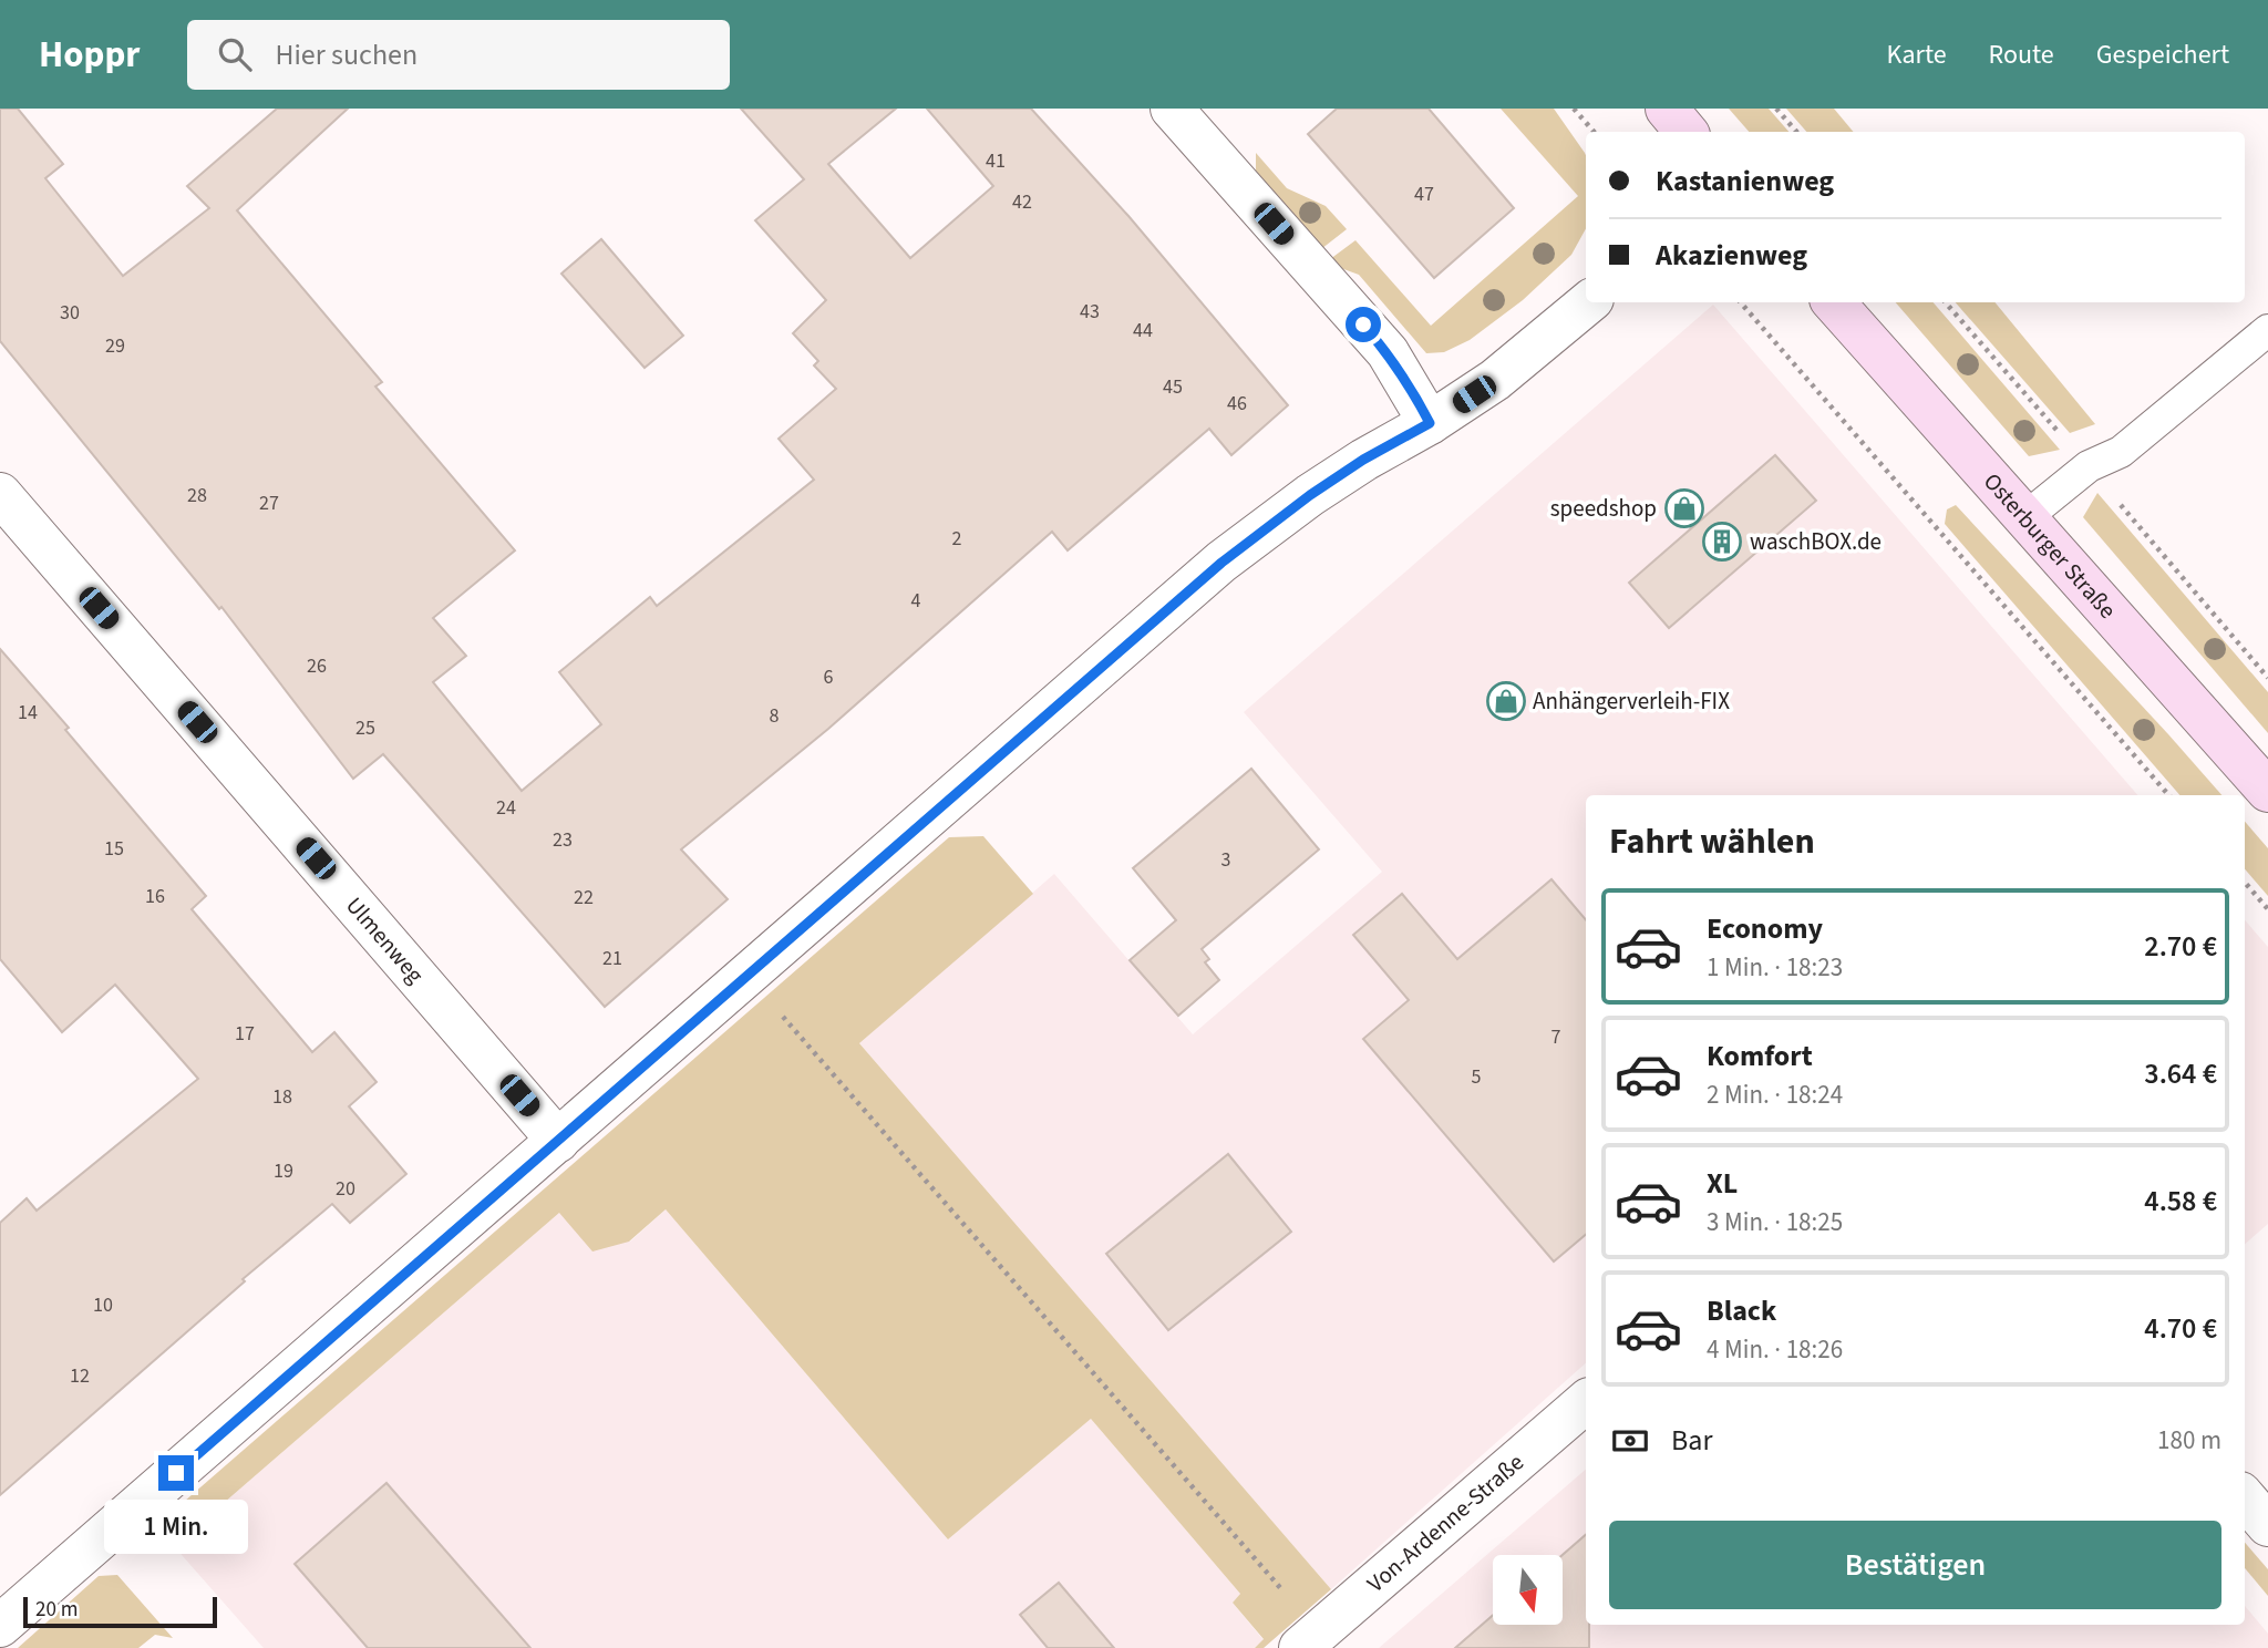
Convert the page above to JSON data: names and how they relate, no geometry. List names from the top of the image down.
{
  "streets": {
    "street": ["Osterburger Straße", "Ulmenweg", "Von-Ardenne-Straße"]
  },
  "places": {
    "shop": ["speedshop", "Anhängerverleih-FIX"],
    "building": ["waschBOX.de"]
  },
  "house_numbers": [
    "41",
    "47",
    "42",
    "43",
    "30",
    "44",
    "29",
    "45",
    "46",
    "28",
    "27",
    "2",
    "4",
    "26",
    "6",
    "14",
    "8",
    "25",
    "24",
    "23",
    "15",
    "3",
    "16",
    "22",
    "21",
    "17",
    "7",
    "5",
    "18",
    "19",
    "20",
    "10",
    "12"
  ],
  "scale_bar": "20 m",
  "north": "bottom",
  "page": {
    "header": "Hoppr",
    "search": "Hier suchen",
    "nav": ["Karte", "Route", "Gespeichert"],
    "banner": ["Kastanienweg", "Akazienweg"],
    "heading": "Fahrt wählen",
    "list": [
      {
        "name": "Economy",
        "note": "1 Min. · 18:23",
        "value": "2.70 €"
      },
      {
        "name": "Komfort",
        "note": "2 Min. · 18:24",
        "value": "3.64 €"
      },
      {
        "name": "XL",
        "note": "3 Min. · 18:25",
        "value": "4.58 €"
      },
      {
        "name": "Black",
        "note": "4 Min. · 18:26",
        "value": "4.70 €"
      }
    ],
    "pay": ["Bar", "180 m"],
    "bubble": "1 Min.",
    "buttons": "Bestätigen",
    "scale": "20 m"
  }
}
